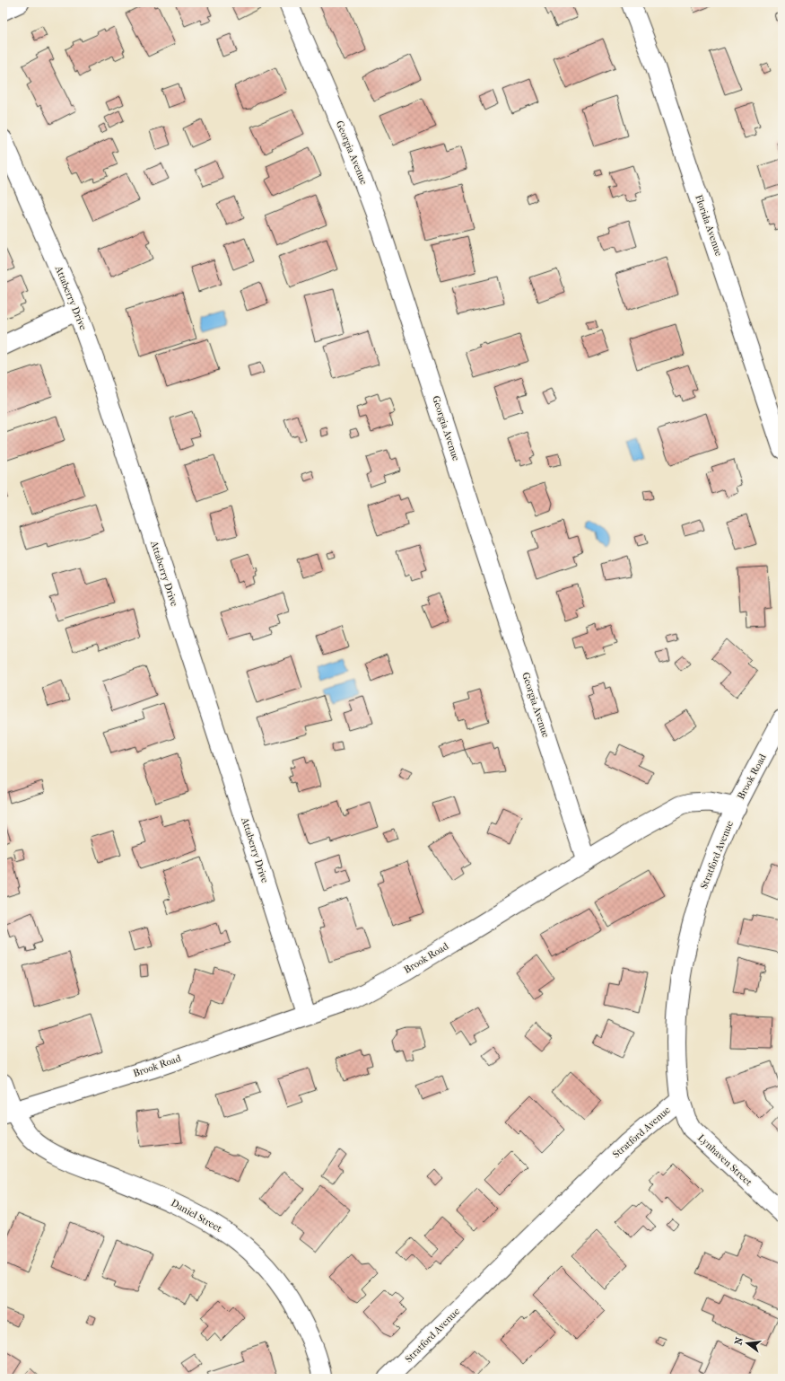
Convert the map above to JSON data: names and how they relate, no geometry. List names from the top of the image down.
{
  "streets": {
    "street": [
      "Georgia Avenue",
      "Florida Avenue",
      "Attaberry Drive",
      "Brook Road",
      "Stratford Avenue",
      "Lynhaven Street",
      "Daniel Street"
    ]
  },
  "crossings": [
    ["Georgia Avenue", "Brook Road"],
    ["Attaberry Drive", "Brook Road"],
    ["Brook Road", "Stratford Avenue"],
    ["Brook Road", "Daniel Street"],
    ["Stratford Avenue", "Lynhaven Street"]
  ],
  "north": "left"
}
